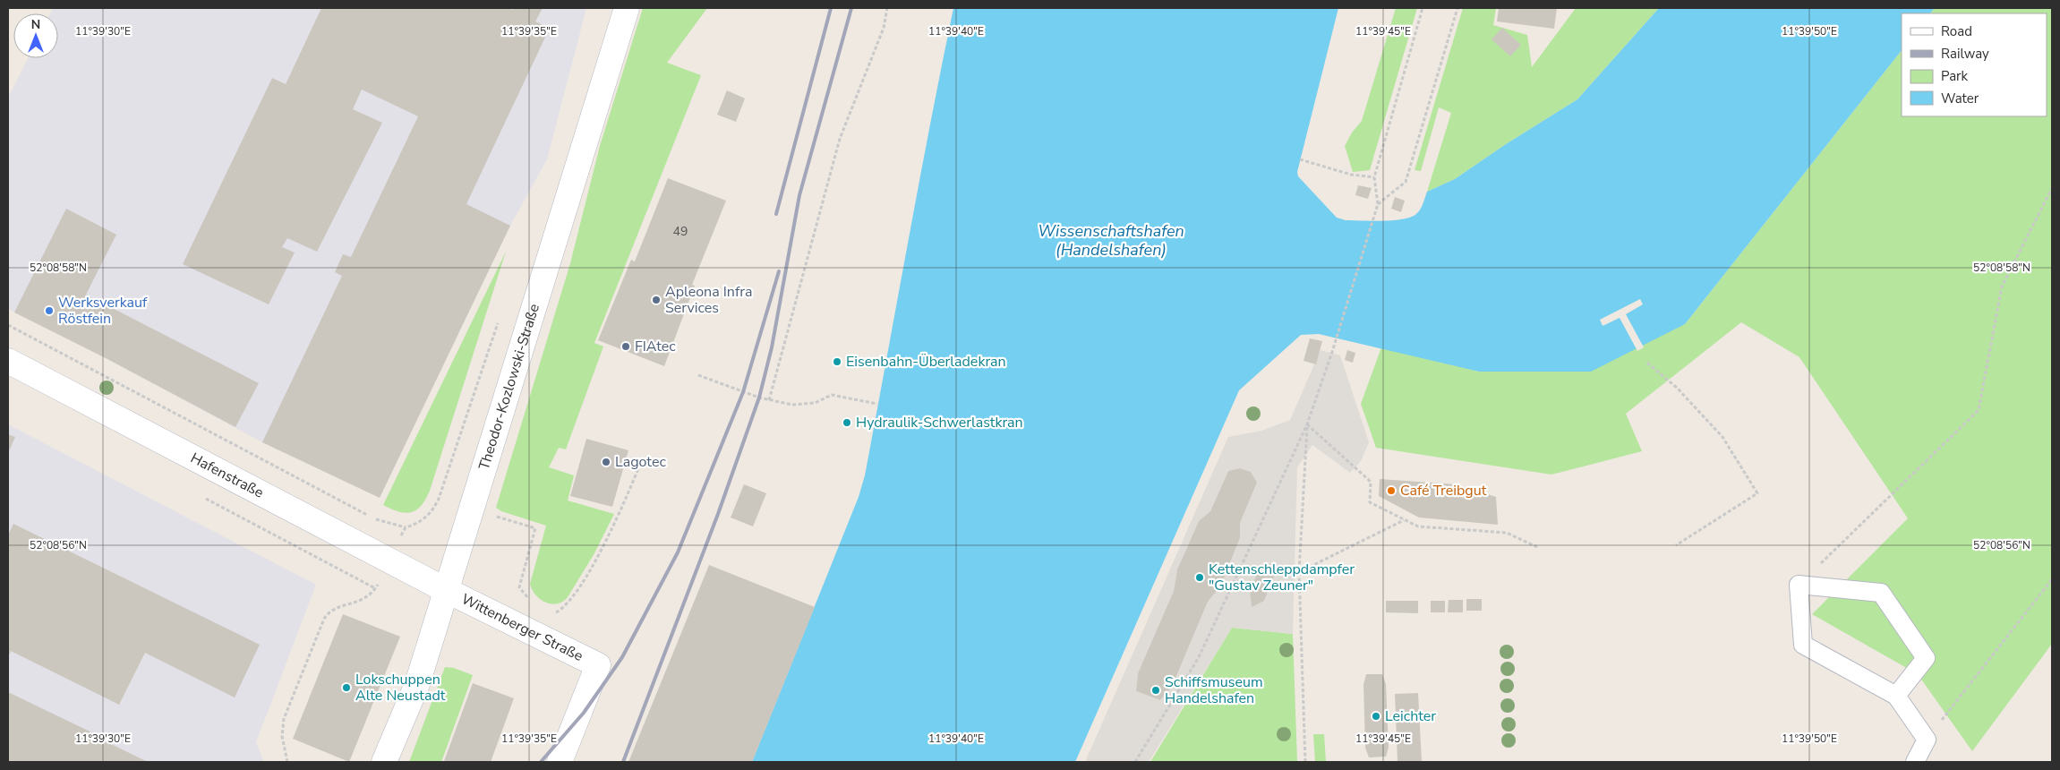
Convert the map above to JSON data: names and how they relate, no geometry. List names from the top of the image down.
{
  "streets": {
    "main road": ["Theodor-Kozlowski-Straße", "Hafenstraße", "Wittenberger Straße"]
  },
  "crossings": [
    ["Theodor-Kozlowski-Straße", "Hafenstraße"],
    ["Theodor-Kozlowski-Straße", "Wittenberger Straße"],
    ["Hafenstraße", "Wittenberger Straße"]
  ],
  "water": ["Wissenschaftshafen (Handelshafen)"],
  "places": [
    "Apleona Infra Services",
    "Werksverkauf Röstfein",
    "FIAtec",
    "Eisenbahn-Überladekran",
    "Hydraulik-Schwerlastkran",
    "Lagotec",
    "Café Treibgut",
    "Kettenschleppdampfer \"Gustav Zeuner\"",
    "Lokschuppen Alte Neustadt",
    "Schiffsmuseum Handelshafen",
    "Leichter"
  ],
  "house_numbers": ["49"],
  "legend": [
    "Road",
    "Railway",
    "Park",
    "Water"
  ],
  "north": "top",
  "coordinates": [
    "11°39'30\"E",
    "11°39'35\"E",
    "11°39'40\"E",
    "11°39'45\"E",
    "11°39'50\"E",
    "52°08'58\"N",
    "52°08'56\"N"
  ]
}
